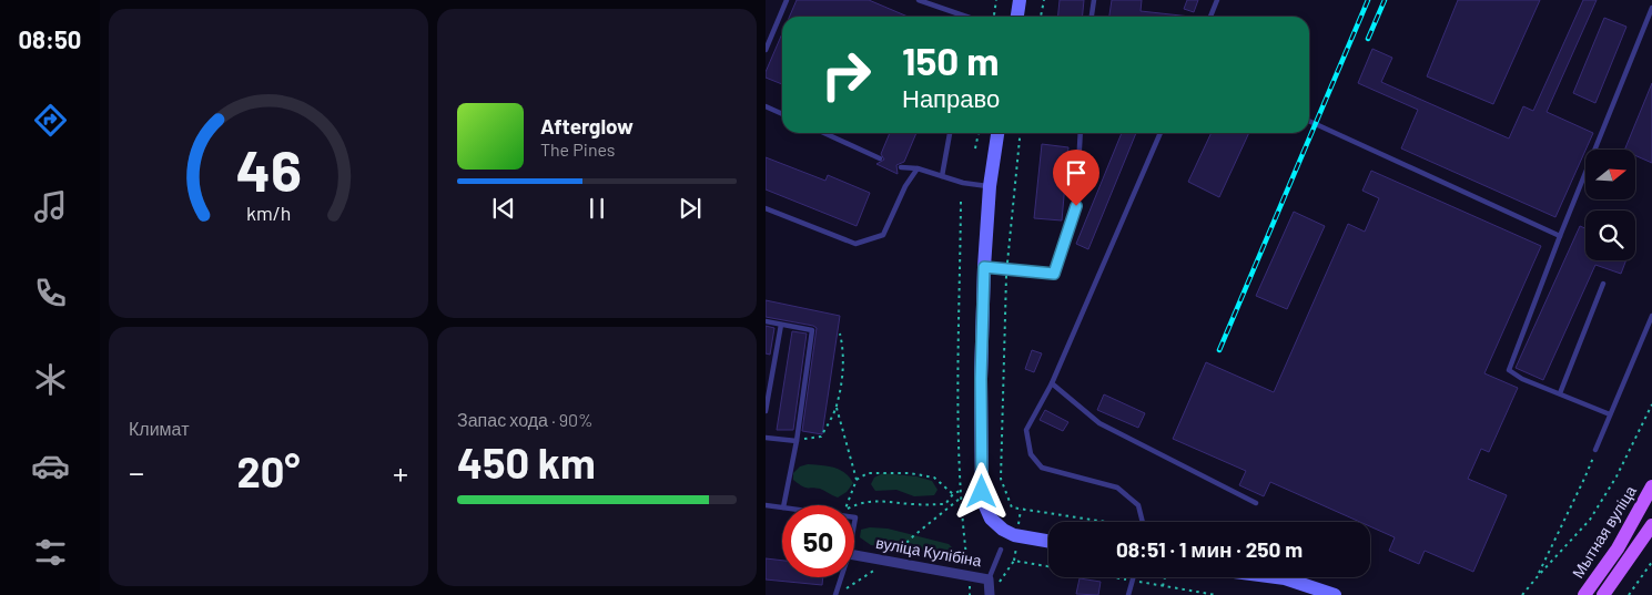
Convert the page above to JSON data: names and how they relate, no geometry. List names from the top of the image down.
{
  "streets": {
    "main road": ["Мытная вуліца"],
    "street": ["вуліца Кулібіна"]
  },
  "north": "right",
  "page": {
    "tabs": "08:50",
    "turn": ["150 m", "Направо"],
    "song": ["Afterglow", "The Pines"],
    "tile": [
      "Климат",
      ["Запас хода · 90%", "450 km"]
    ],
    "heat": ["−", "20°", "+"],
    "limit": "50",
    "trip": "08:51 · 1 мин · 250 m",
    "gauge": ["46", "km/h"]
  }
}
